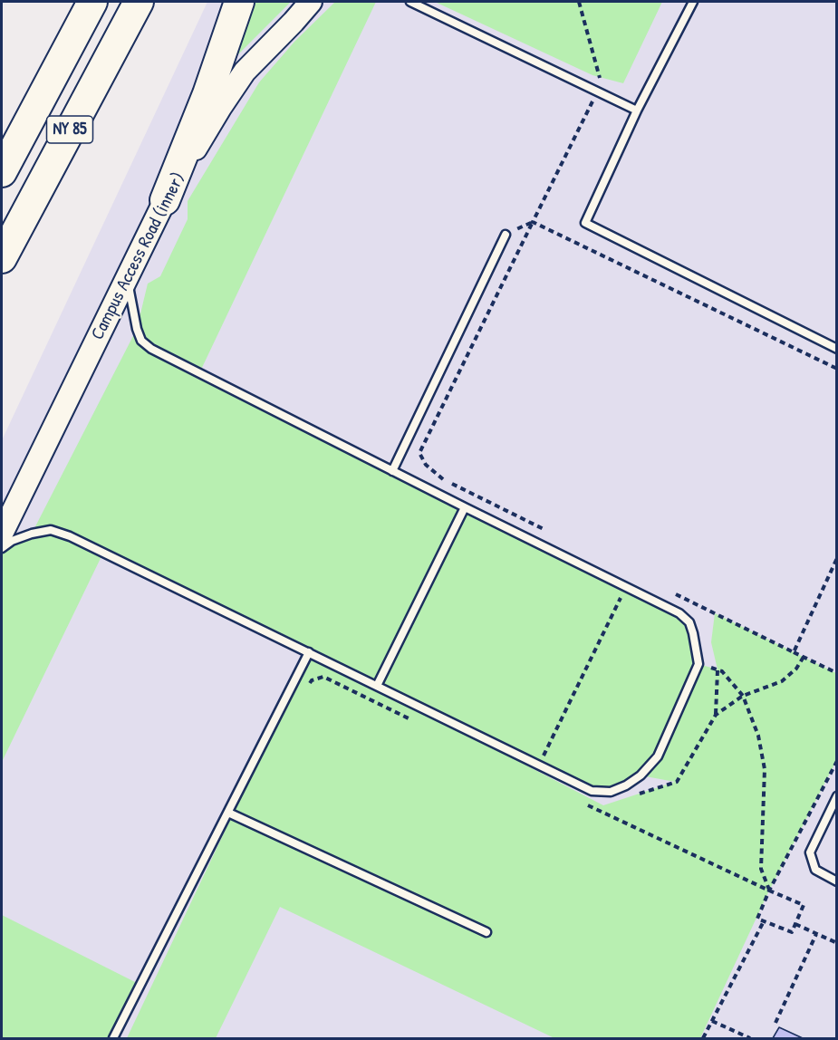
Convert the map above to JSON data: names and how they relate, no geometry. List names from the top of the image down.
{
  "streets": {
    "highway": ["NY 85"],
    "street": ["Campus Access Road (inner)"]
  }
}
